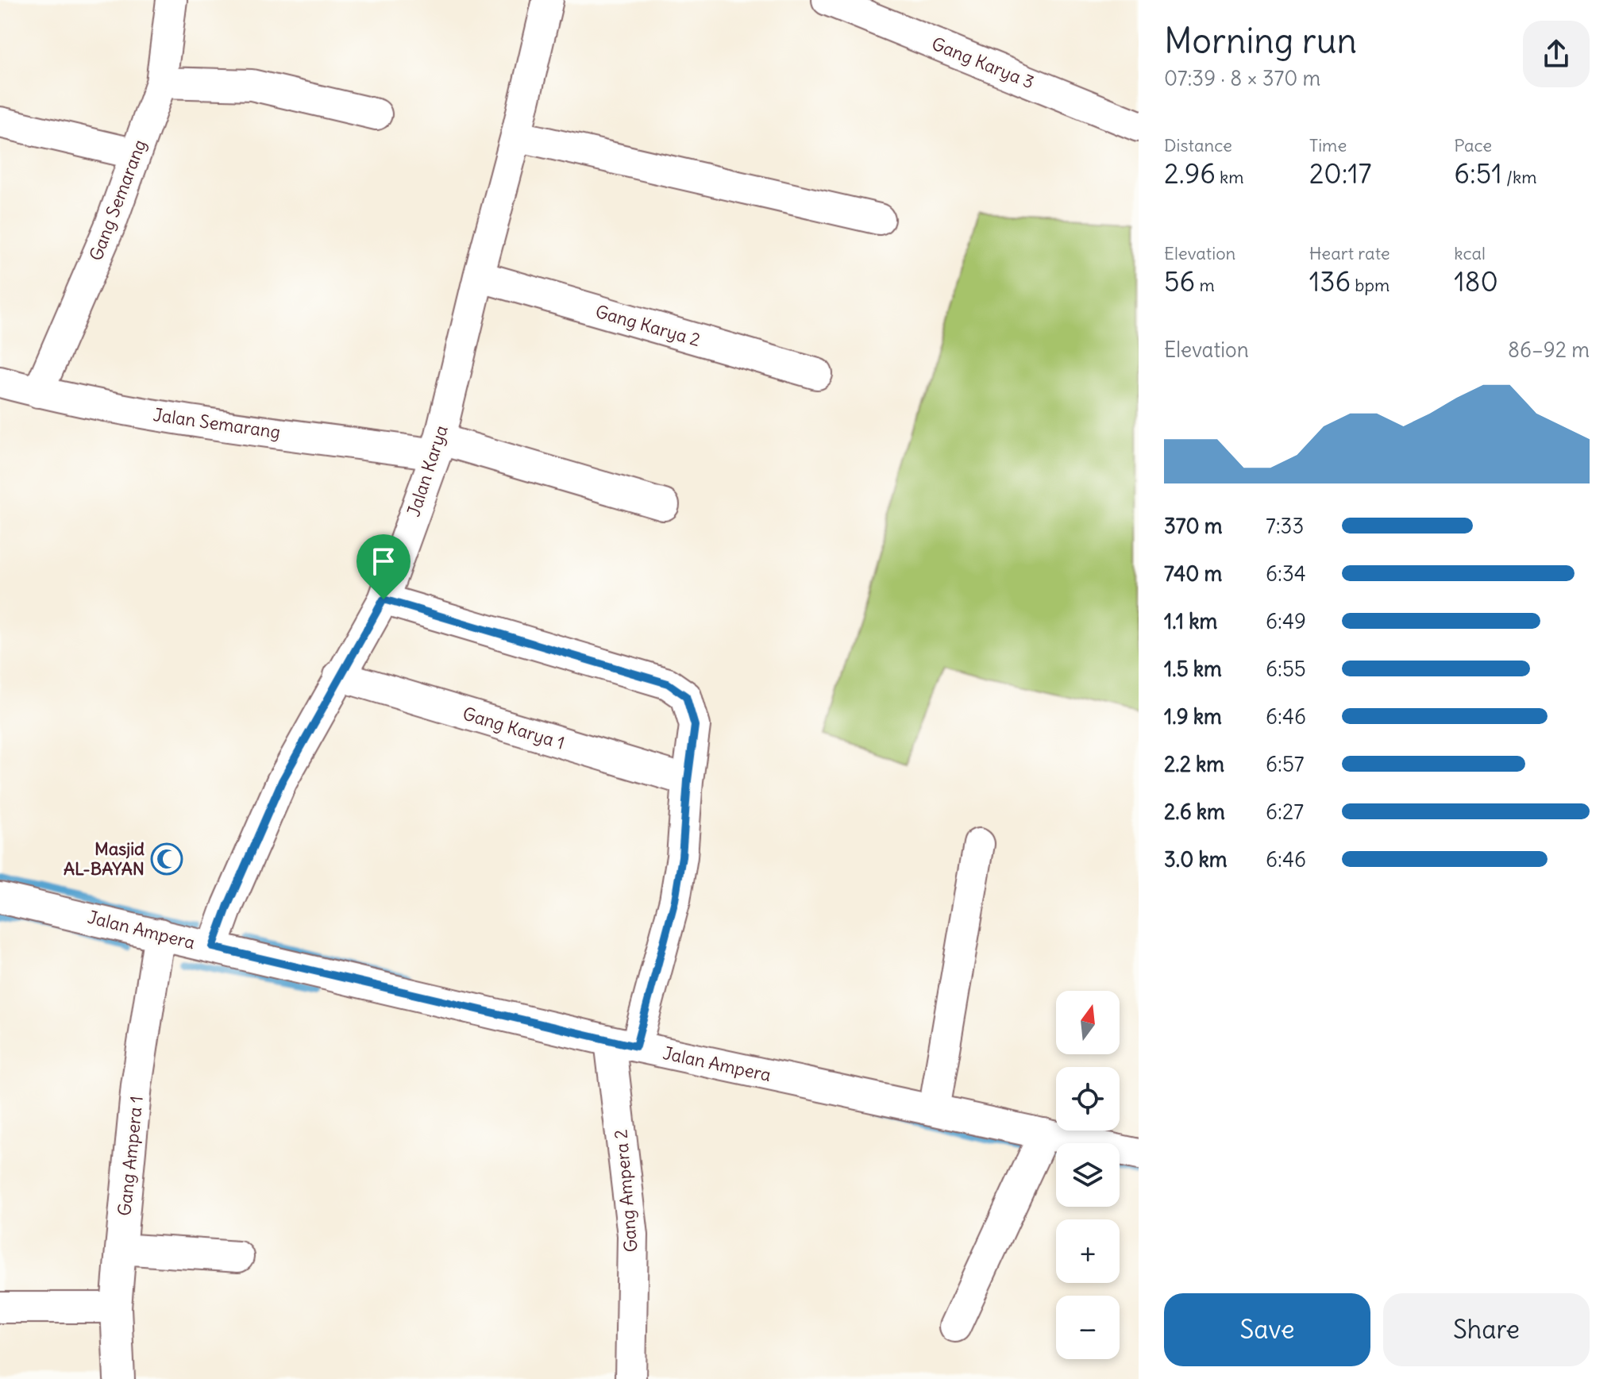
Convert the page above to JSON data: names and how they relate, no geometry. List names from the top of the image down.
{
  "streets": {
    "street": [
      "Gang Karya 3",
      "Gang Semarang",
      "Gang Karya 2",
      "Jalan Semarang",
      "Jalan Karya",
      "Gang Karya 1",
      "Jalan Ampera",
      "Gang Ampera 1",
      "Gang Ampera 2"
    ]
  },
  "crossings": [
    ["Gang Semarang", "Jalan Semarang"],
    ["Gang Karya 2", "Jalan Karya"],
    ["Jalan Semarang", "Jalan Karya"],
    ["Jalan Karya", "Gang Karya 1"],
    ["Jalan Karya", "Jalan Ampera"],
    ["Jalan Ampera", "Gang Ampera 1"],
    ["Jalan Ampera", "Gang Ampera 2"]
  ],
  "places": {
    "mosque": ["Masjid AL-BAYAN"]
  },
  "north": "top",
  "page": {
    "heading": ["Morning run", "07:39 · 8 × 370 m"],
    "stats": [
      ["Distance", "2.96 km"],
      ["Time", "20:17"],
      ["Pace", "6:51 /km"],
      ["Elevation", "56 m"],
      ["Heart rate", "136 bpm"],
      ["kcal", "180"]
    ],
    "chart": ["Elevation", "86–92 m"],
    "list": [
      {
        "name": "370 m",
        "note": "7:33"
      },
      {
        "name": "740 m",
        "note": "6:34"
      },
      {
        "name": "1.1 km",
        "note": "6:49"
      },
      {
        "name": "1.5 km",
        "note": "6:55"
      },
      {
        "name": "1.9 km",
        "note": "6:46"
      },
      {
        "name": "2.2 km",
        "note": "6:57"
      },
      {
        "name": "2.6 km",
        "note": "6:27"
      },
      {
        "name": "3.0 km",
        "note": "6:46"
      }
    ],
    "map_buttons": ["+", "−"],
    "buttons": ["Save", "Share"]
  }
}
